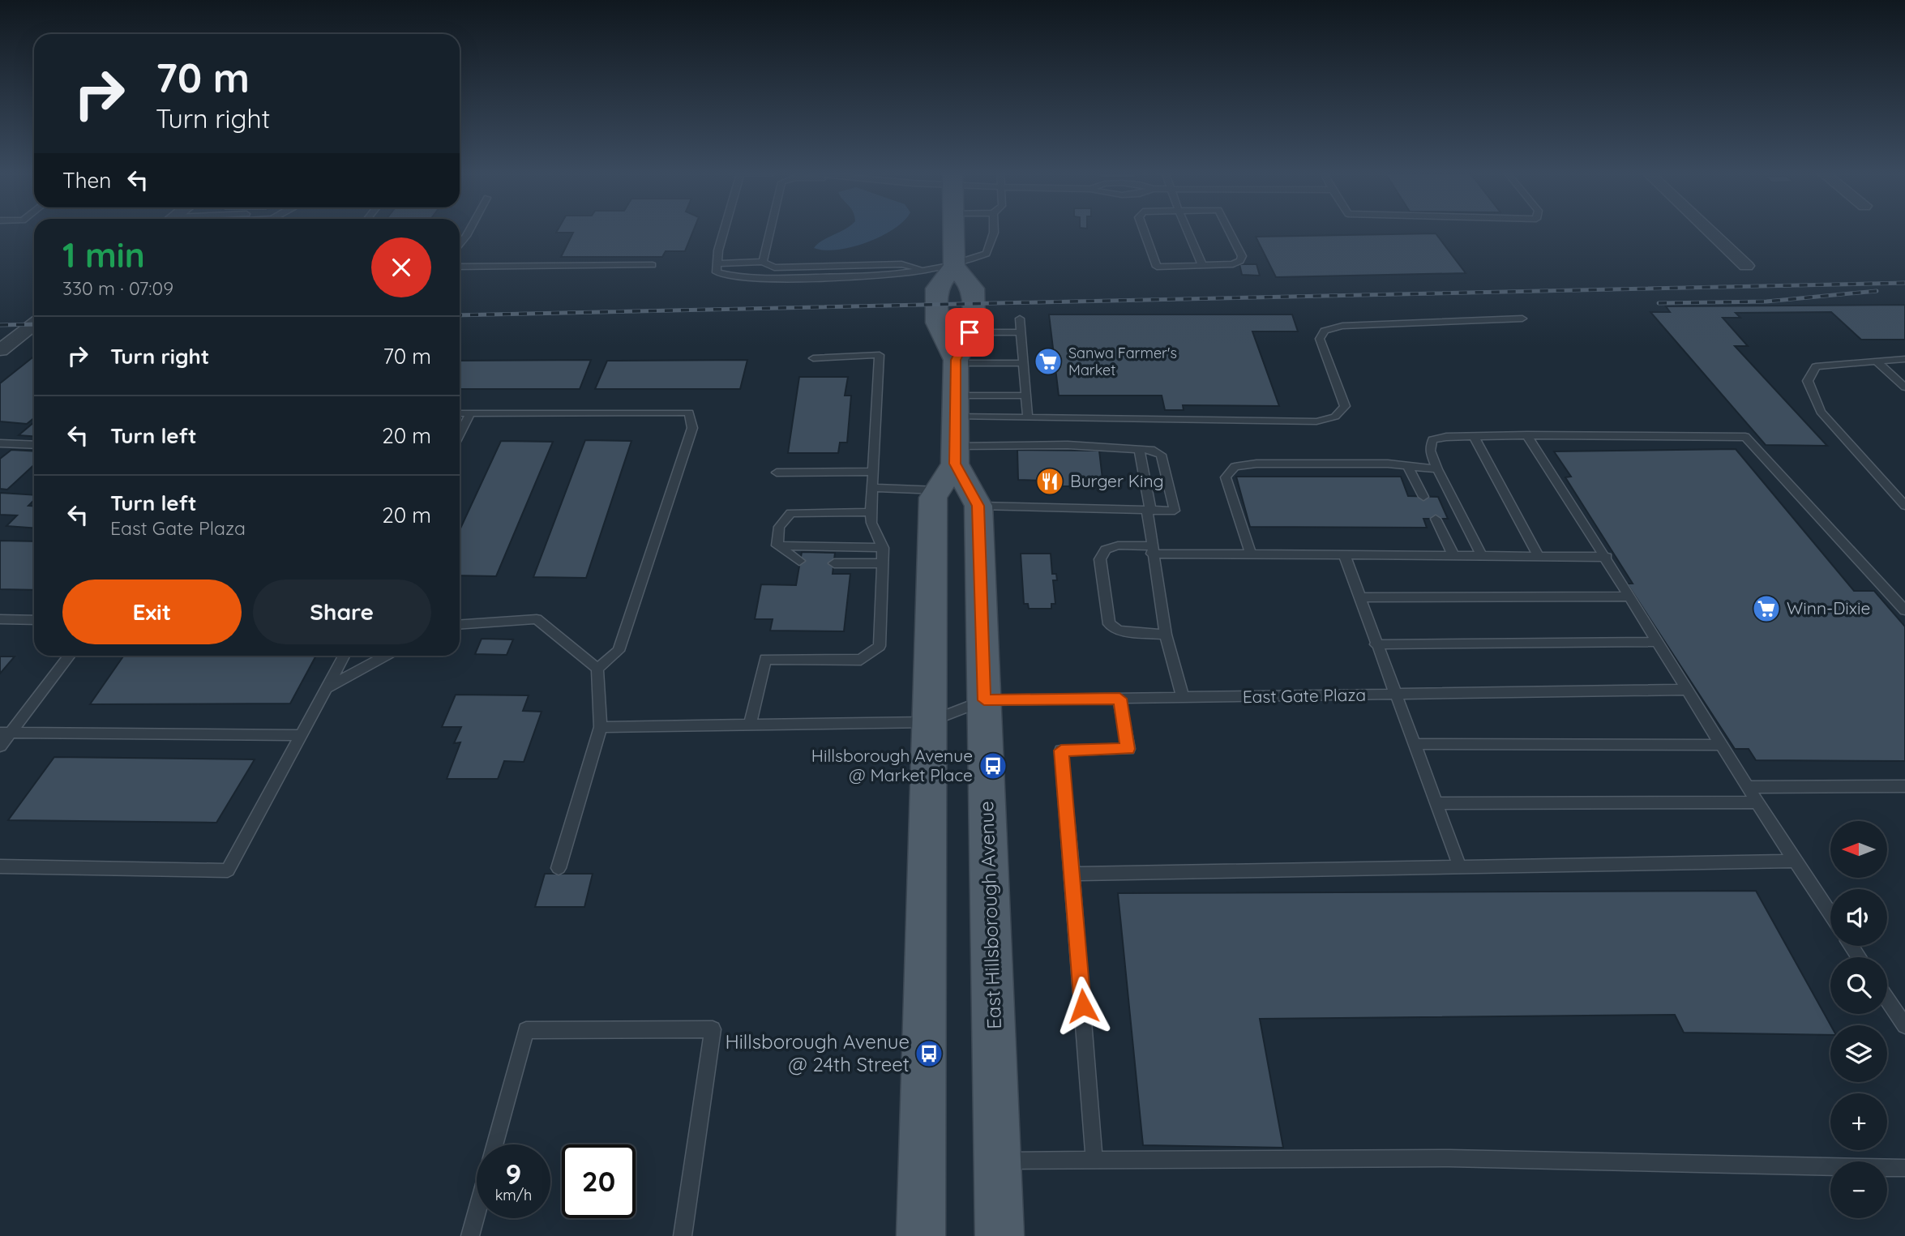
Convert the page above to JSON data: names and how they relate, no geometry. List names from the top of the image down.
{
  "streets": {
    "main road": ["East Hillsborough Avenue"],
    "lane": ["East Gate Plaza"]
  },
  "crossings": [
    ["East Gate Plaza", "East Hillsborough Avenue"]
  ],
  "places": {
    "supermarket": ["Sanwa Farmer's Market", "Winn-Dixie"],
    "restaurant": ["Burger King"],
    "bus stop": ["Hillsborough Avenue @ Market Place", "Hillsborough Avenue @ 24th Street"]
  },
  "north": "left",
  "page": {
    "turn": ["70 m", "Turn right"],
    "then": "Then",
    "heading": ["1 min", "330 m · 07:09"],
    "list": [
      {
        "name": "Turn right",
        "value": "70 m"
      },
      {
        "name": "Turn left",
        "value": "20 m"
      },
      {
        "name": "Turn left",
        "note": "East Gate Plaza",
        "value": "20 m"
      }
    ],
    "buttons": ["Exit", "Share"],
    "map_buttons": ["+", "−"],
    "speed": "9 km/h",
    "limit": "20"
  }
}
